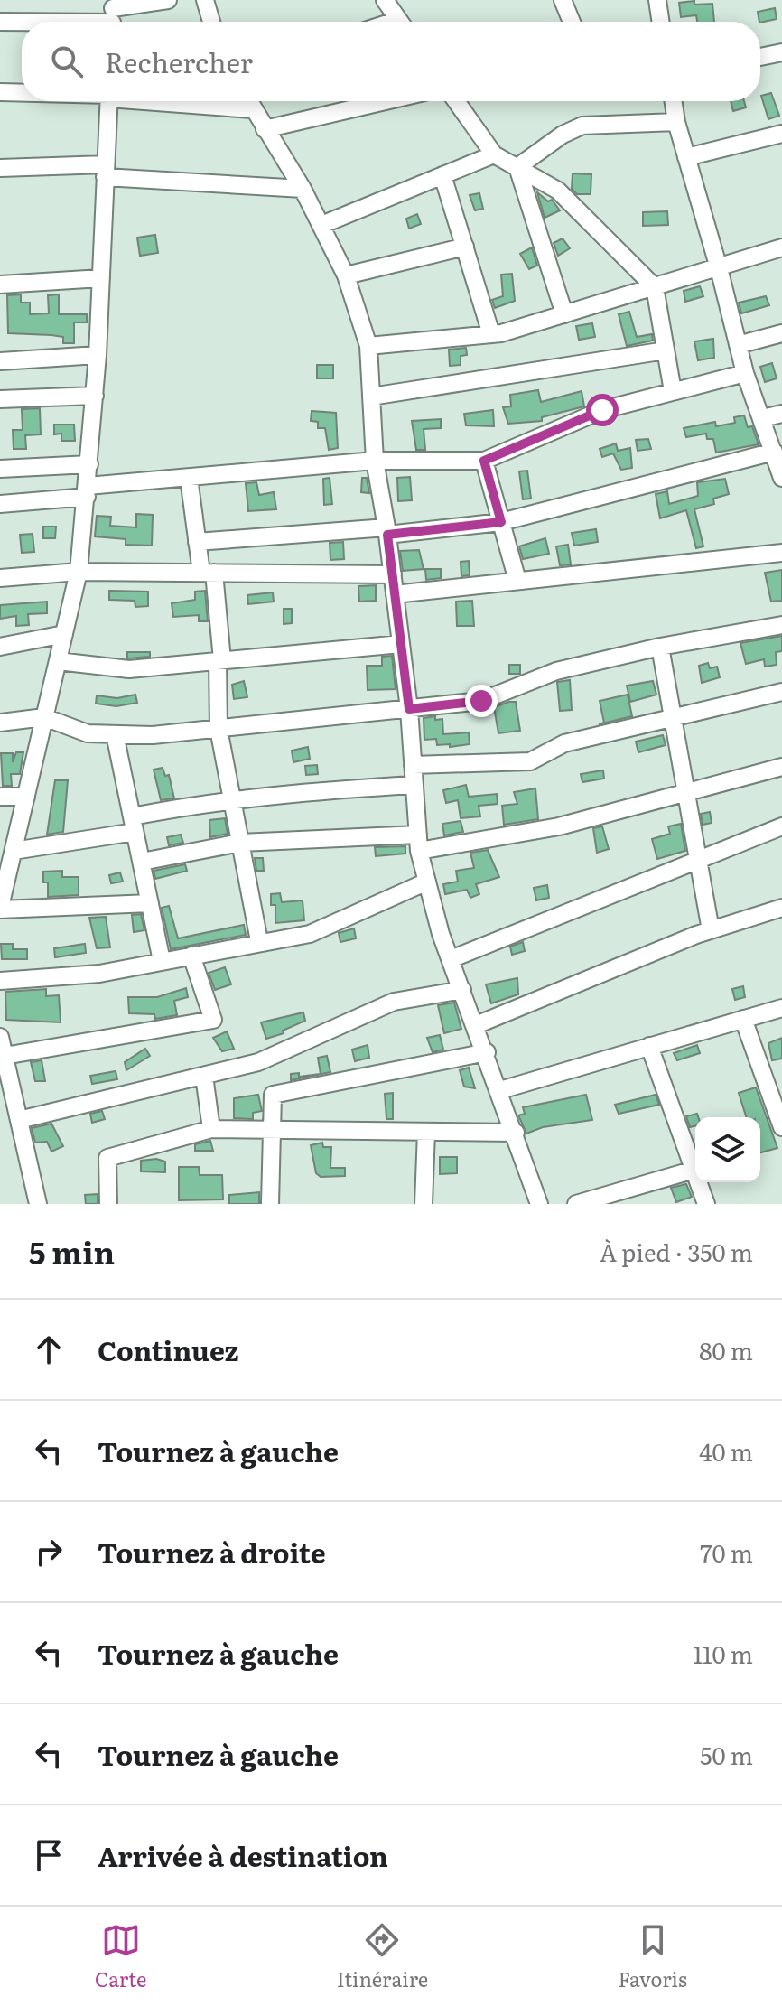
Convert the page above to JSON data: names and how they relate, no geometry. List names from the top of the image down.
{
  "page": {
    "search": "Rechercher",
    "heading": ["5 min", "À pied · 350 m"],
    "list": [
      ["Continuez", "80 m"],
      ["Tournez à gauche", "40 m"],
      ["Tournez à droite", "70 m"],
      ["Tournez à gauche", "110 m"],
      ["Tournez à gauche", "50 m"],
      "Arrivée à destination"
    ],
    "nav": ["Carte", "Itinéraire", "Favoris"]
  }
}
